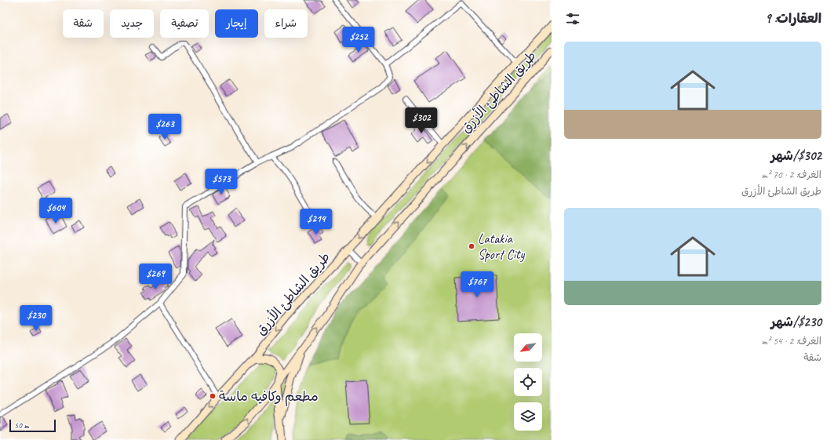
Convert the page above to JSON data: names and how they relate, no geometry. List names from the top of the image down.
{
  "streets": {
    "main road": ["طريق الشاطئ الأزرق"]
  },
  "places": ["Latakia Sport City", "مطعم وكافيه ماسة"],
  "scale_bar": "50 m",
  "north": "bottom left",
  "page": {
    "heading": "العقارات: 9",
    "chip": [
      "شراء",
      "إيجار",
      "تصفية",
      "جديد",
      "شقة"
    ],
    "price": [
      "$252",
      "$302",
      "$263",
      "$573",
      "$604",
      "$214",
      "$269",
      "$767",
      "$230"
    ],
    "list": [
      {
        "name": "$302/شهر",
        "note": "الغرف: 2 · 70 m² · طريق الشاطئ الأزرق"
      },
      {
        "name": "$230/شهر",
        "note": "الغرف: 2 · 54 m² · شقة"
      }
    ],
    "scale": "50 m"
  }
}
